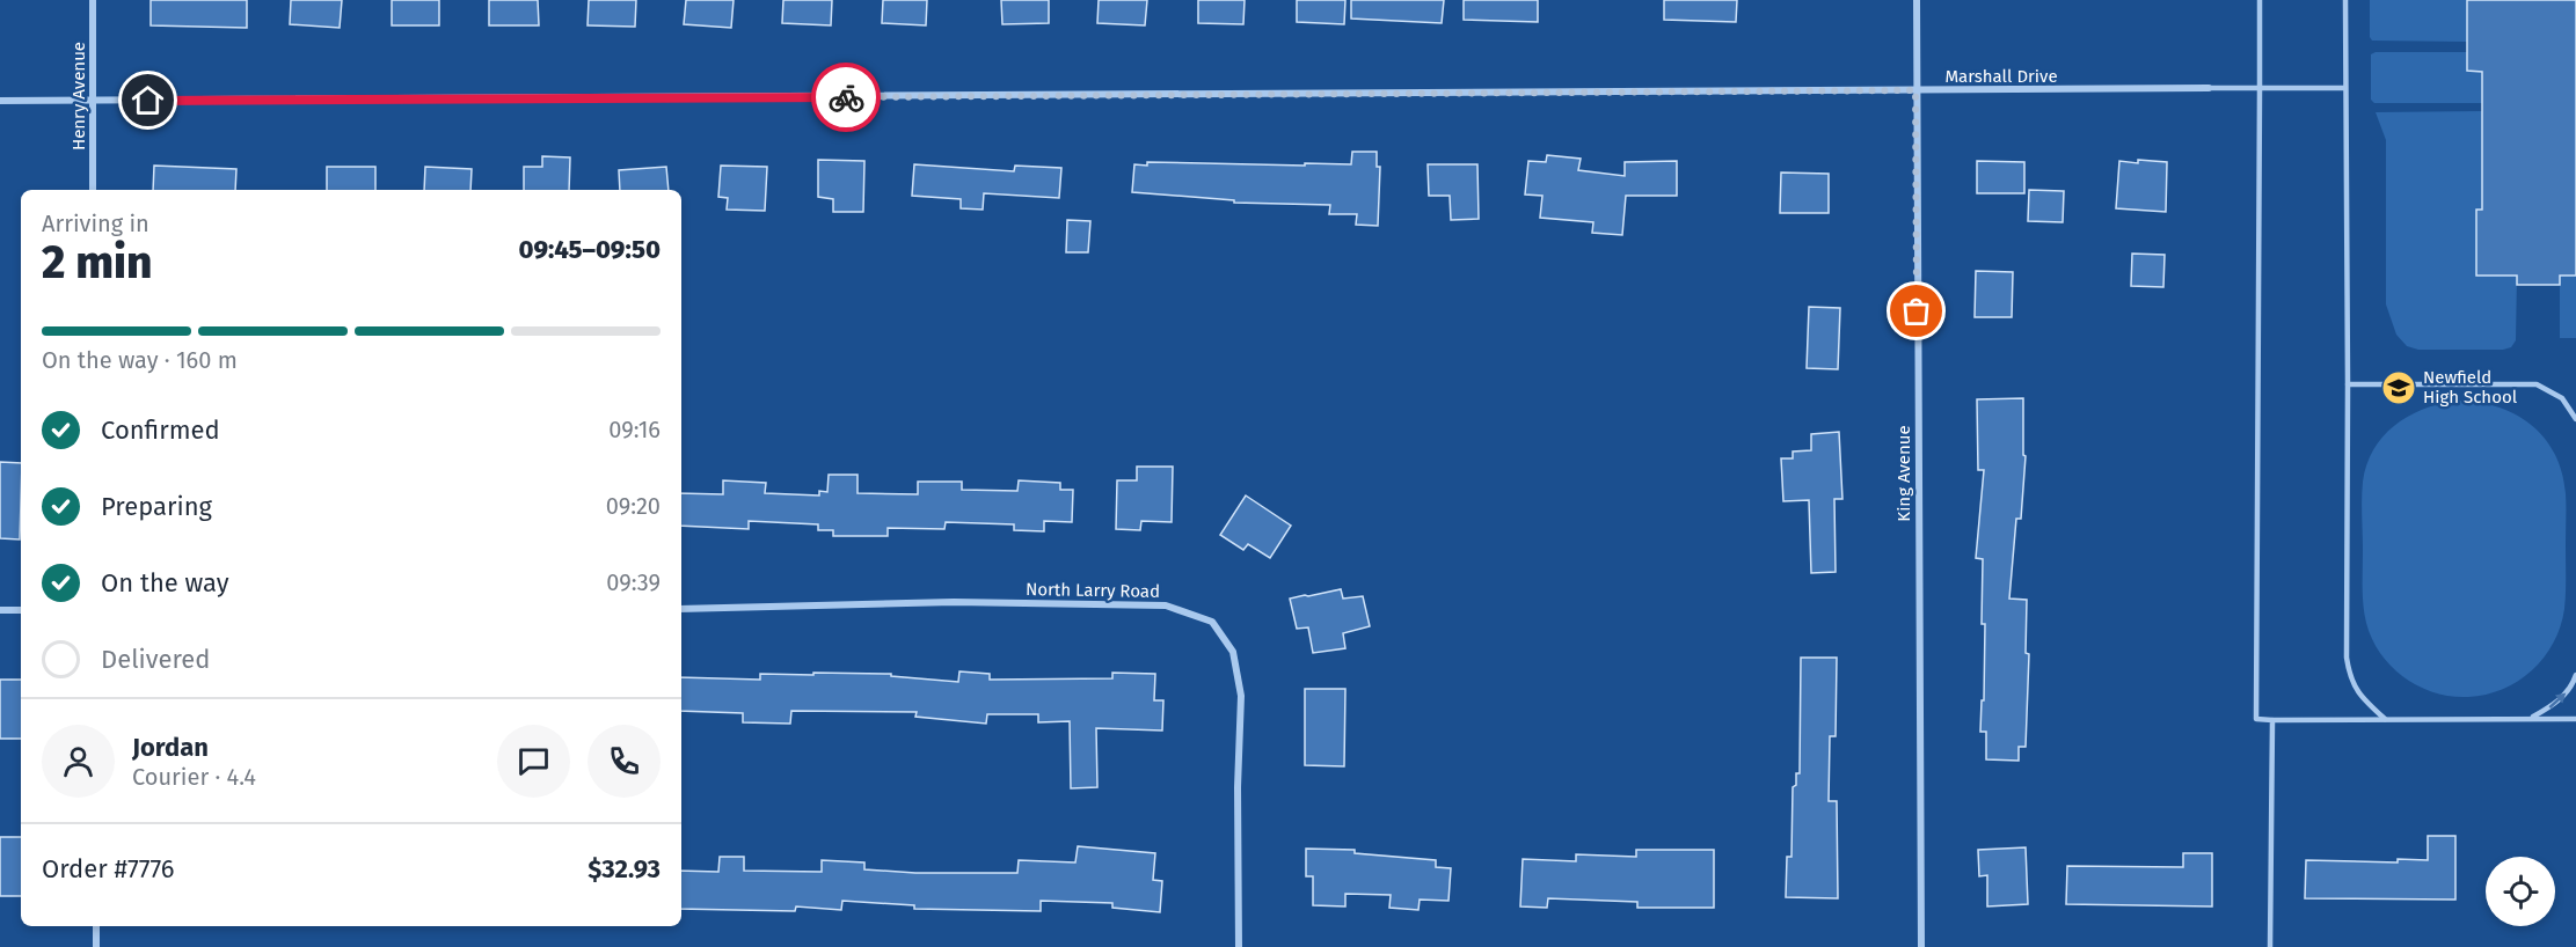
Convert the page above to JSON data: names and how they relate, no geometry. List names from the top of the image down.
{
  "streets": {
    "street": [
      "Marshall Drive",
      "Henry Avenue",
      "King Avenue",
      "North Larry Road"
    ]
  },
  "crossings": [
    ["Marshall Drive", "Henry Avenue"],
    ["Marshall Drive", "King Avenue"]
  ],
  "places": {
    "school or university": ["Newfield High School"]
  },
  "page": {
    "heading": ["2 min", "Arriving in", "09:45–09:50"],
    "panel": [
      "Jordan",
      "Courier · 4.4",
      "Order #7776",
      "$32.93"
    ],
    "bar": "On the way · 160 m",
    "list": [
      ["Confirmed", "09:16"],
      ["Preparing", "09:20"],
      ["On the way", "09:39"],
      "Delivered"
    ]
  }
}
